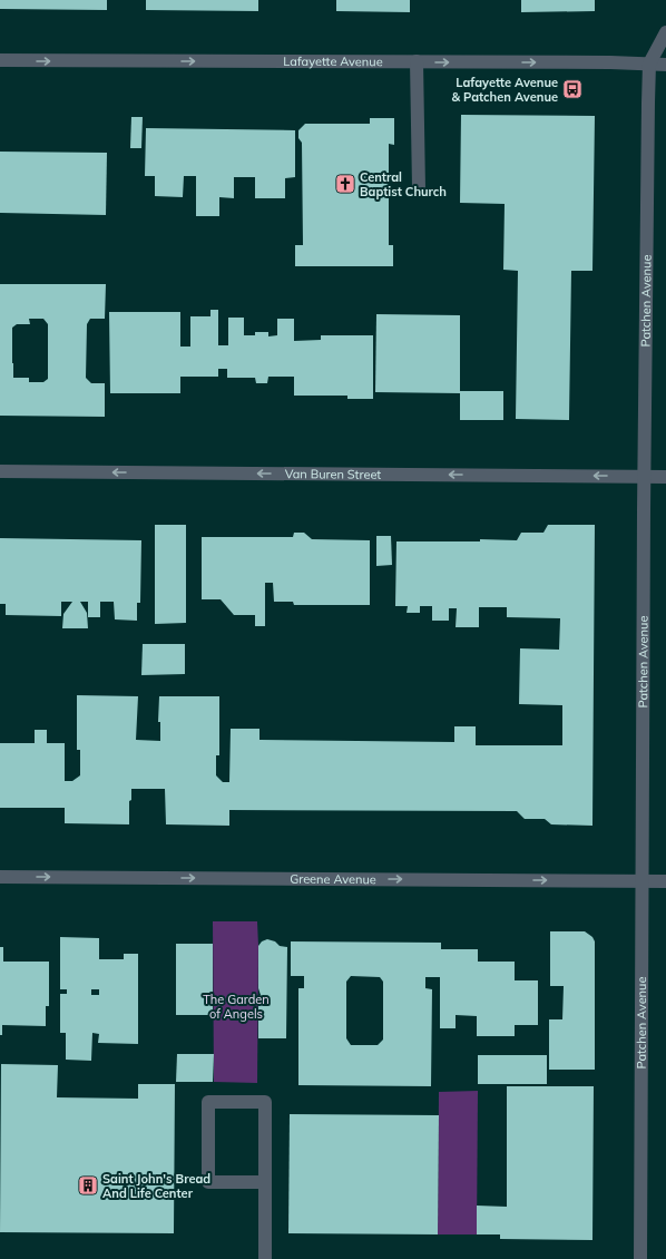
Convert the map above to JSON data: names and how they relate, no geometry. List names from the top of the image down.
{
  "streets": {
    "street": [
      "Lafayette Avenue",
      "Patchen Avenue",
      "Van Buren Street",
      "Greene Avenue"
    ]
  },
  "crossings": [
    ["Lafayette Avenue", "Patchen Avenue"],
    ["Patchen Avenue", "Van Buren Street"],
    ["Patchen Avenue", "Greene Avenue"]
  ],
  "one_way": ["Lafayette Avenue", "Van Buren Street", "Greene Avenue"],
  "parks": ["The Garden of Angels"],
  "places": {
    "bus stop": ["Lafayette Avenue & Patchen Avenue"],
    "church": ["Central Baptist Church"],
    "building": ["Saint John's Bread And Life Center"]
  }
}
